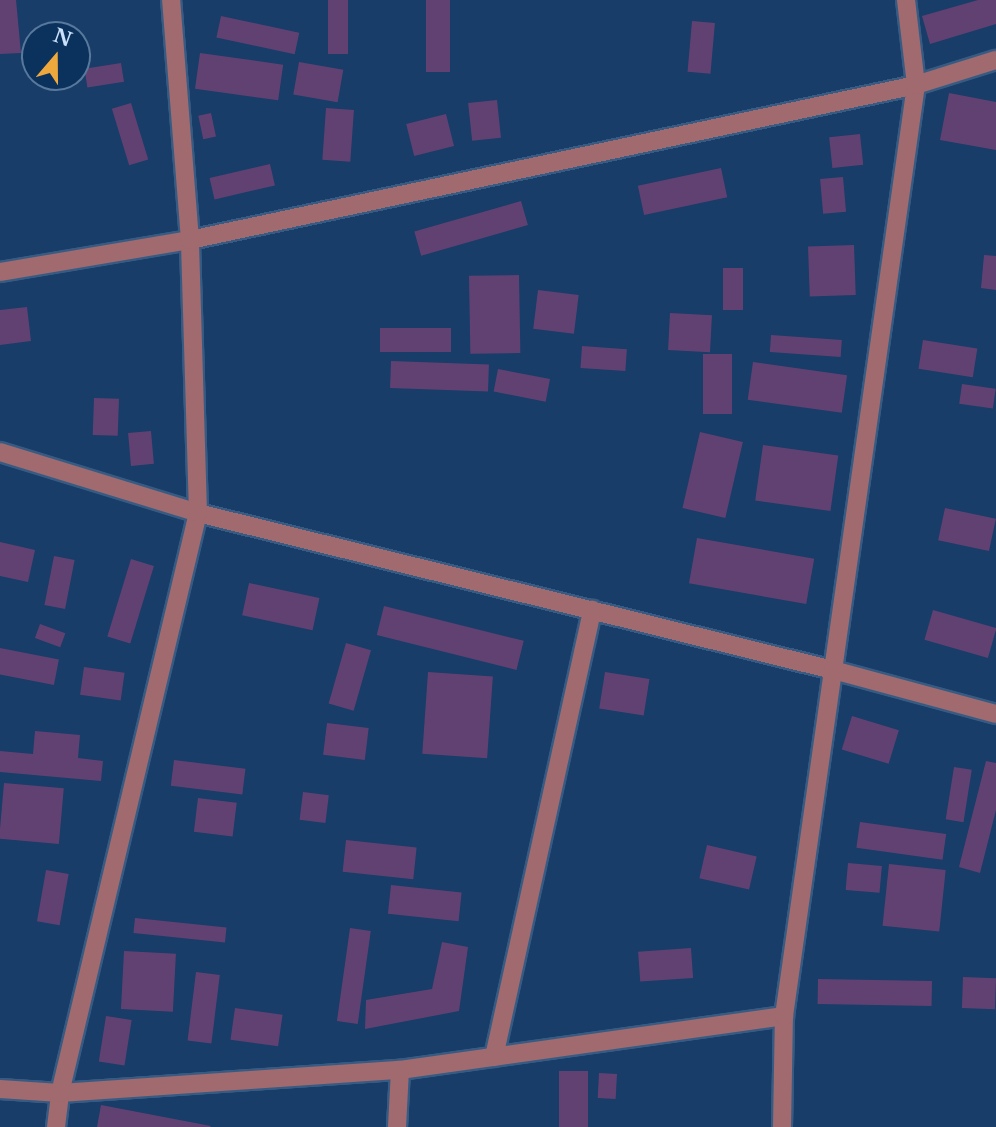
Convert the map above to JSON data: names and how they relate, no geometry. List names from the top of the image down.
{
  "north": "top"
}
